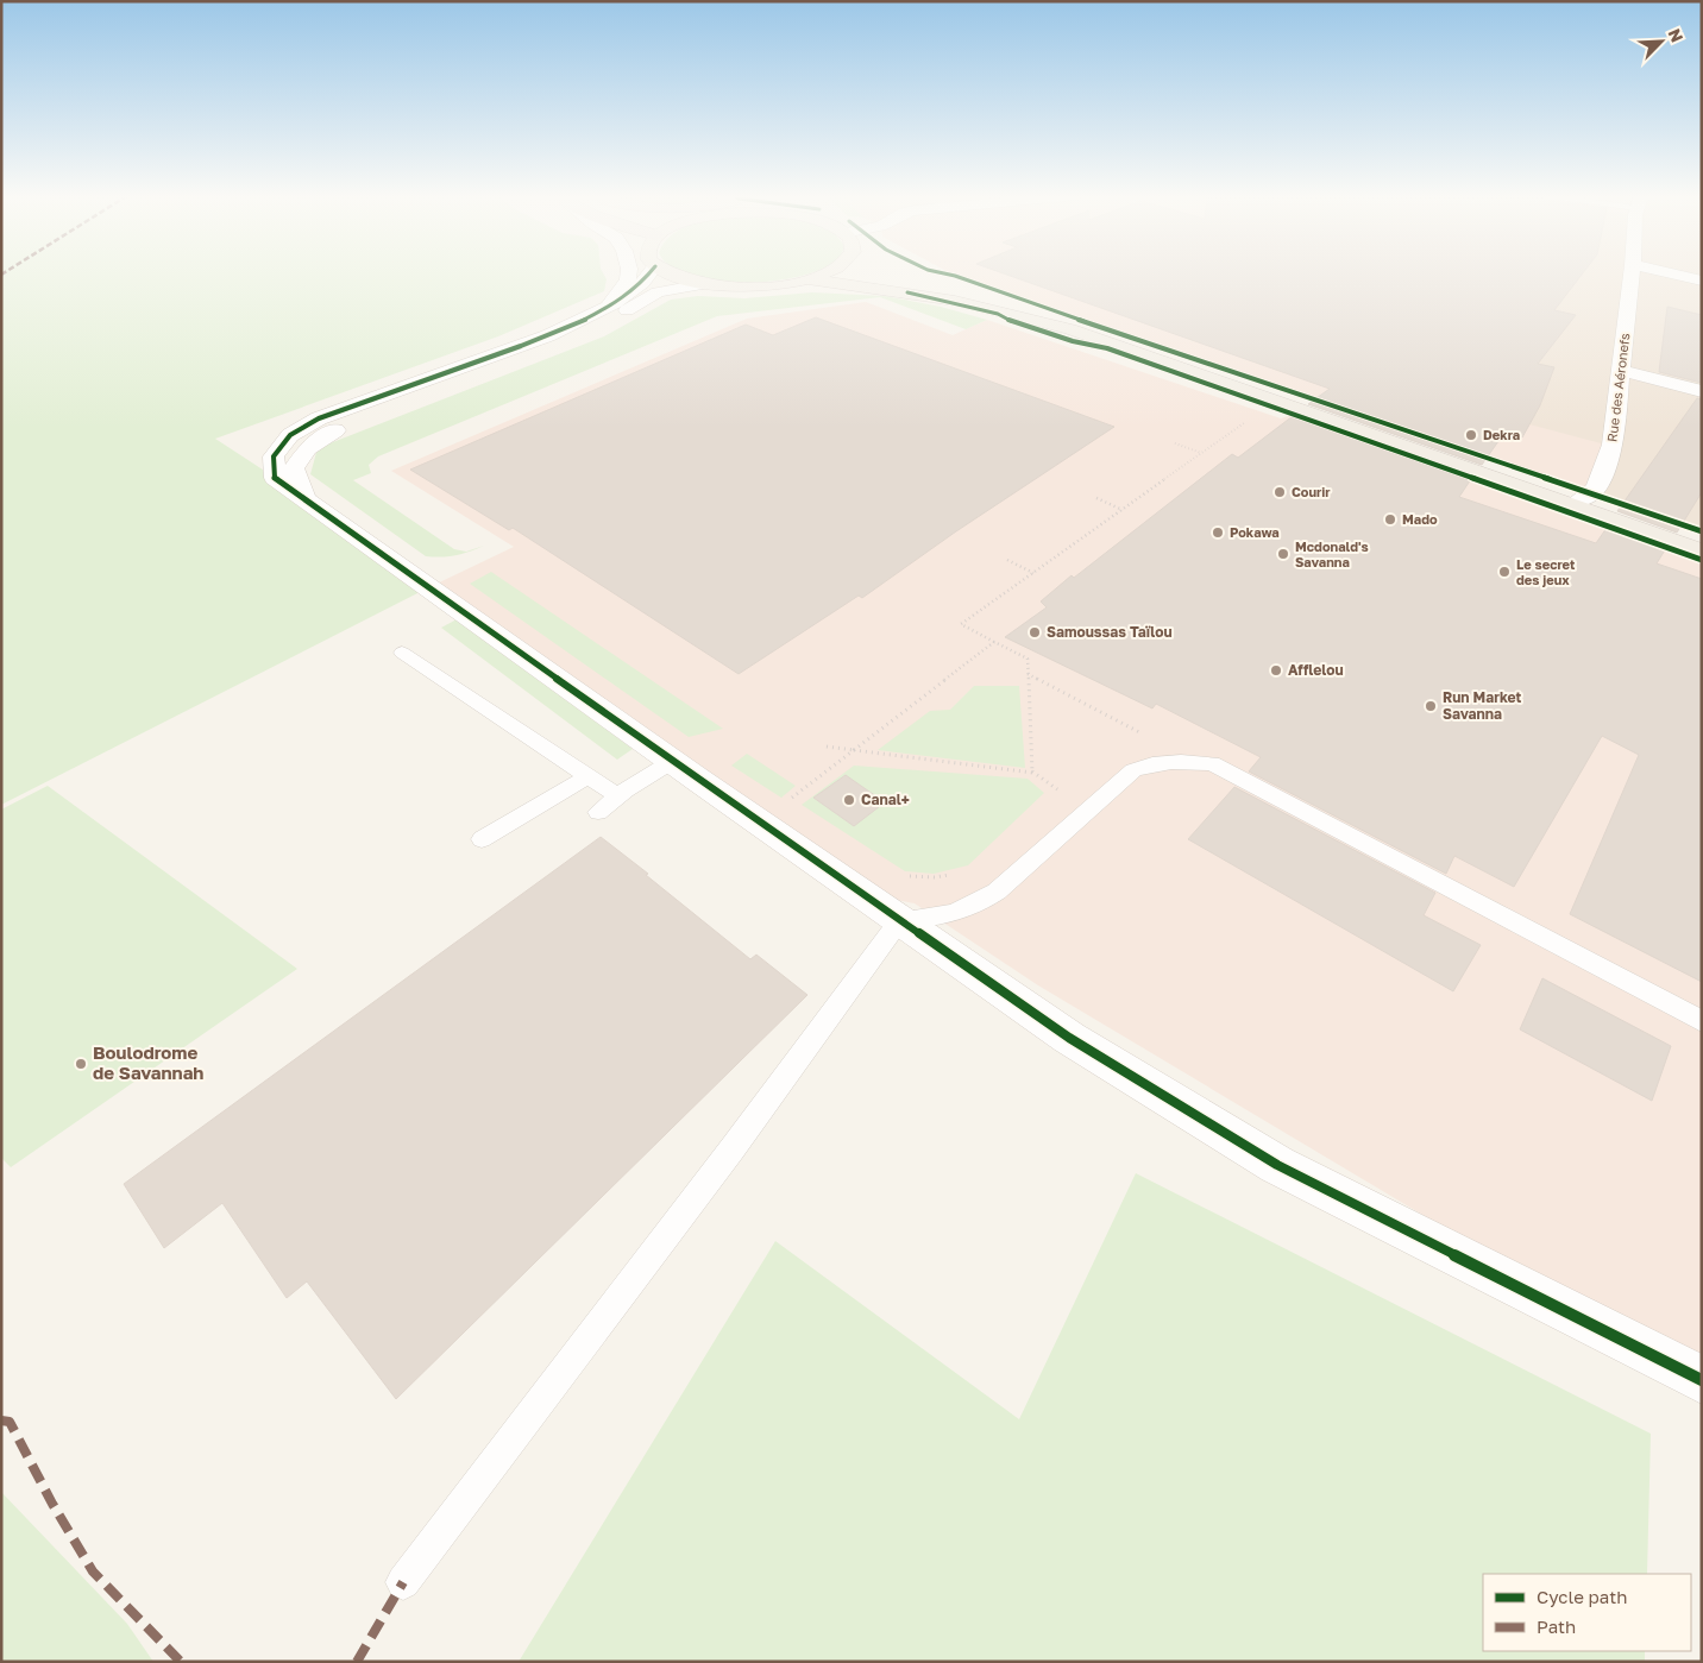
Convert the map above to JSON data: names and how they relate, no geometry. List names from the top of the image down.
{
  "streets": {
    "street": ["Rue des Aéronefs"]
  },
  "places": [
    "Dekra",
    "Courir",
    "Mado",
    "Pokawa",
    "Mcdonald's Savanna",
    "Le secret des jeux",
    "Samoussas Taïlou",
    "Afflelou",
    "Run Market Savanna",
    "Canal+",
    "Boulodrome de Savannah"
  ],
  "legend": ["Cycle path", "Path"],
  "north": "top right"
}
